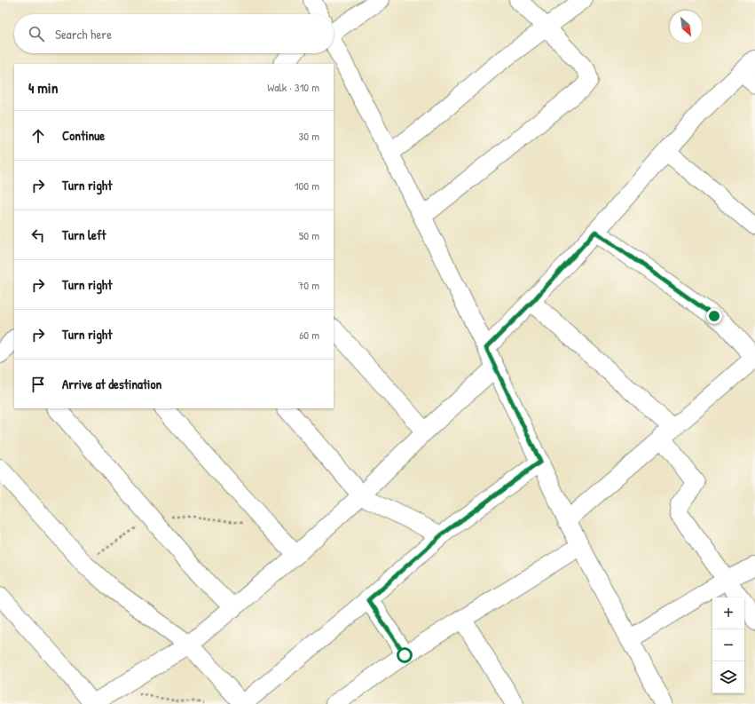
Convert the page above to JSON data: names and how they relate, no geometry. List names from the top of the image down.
{
  "north": "bottom right",
  "page": {
    "search": "Search here",
    "heading": ["4 min", "Walk · 310 m"],
    "list": [
      ["Continue", "30 m"],
      ["Turn right", "100 m"],
      ["Turn left", "50 m"],
      ["Turn right", "70 m"],
      ["Turn right", "60 m"],
      "Arrive at destination"
    ],
    "map_buttons": ["+", "−"]
  }
}
